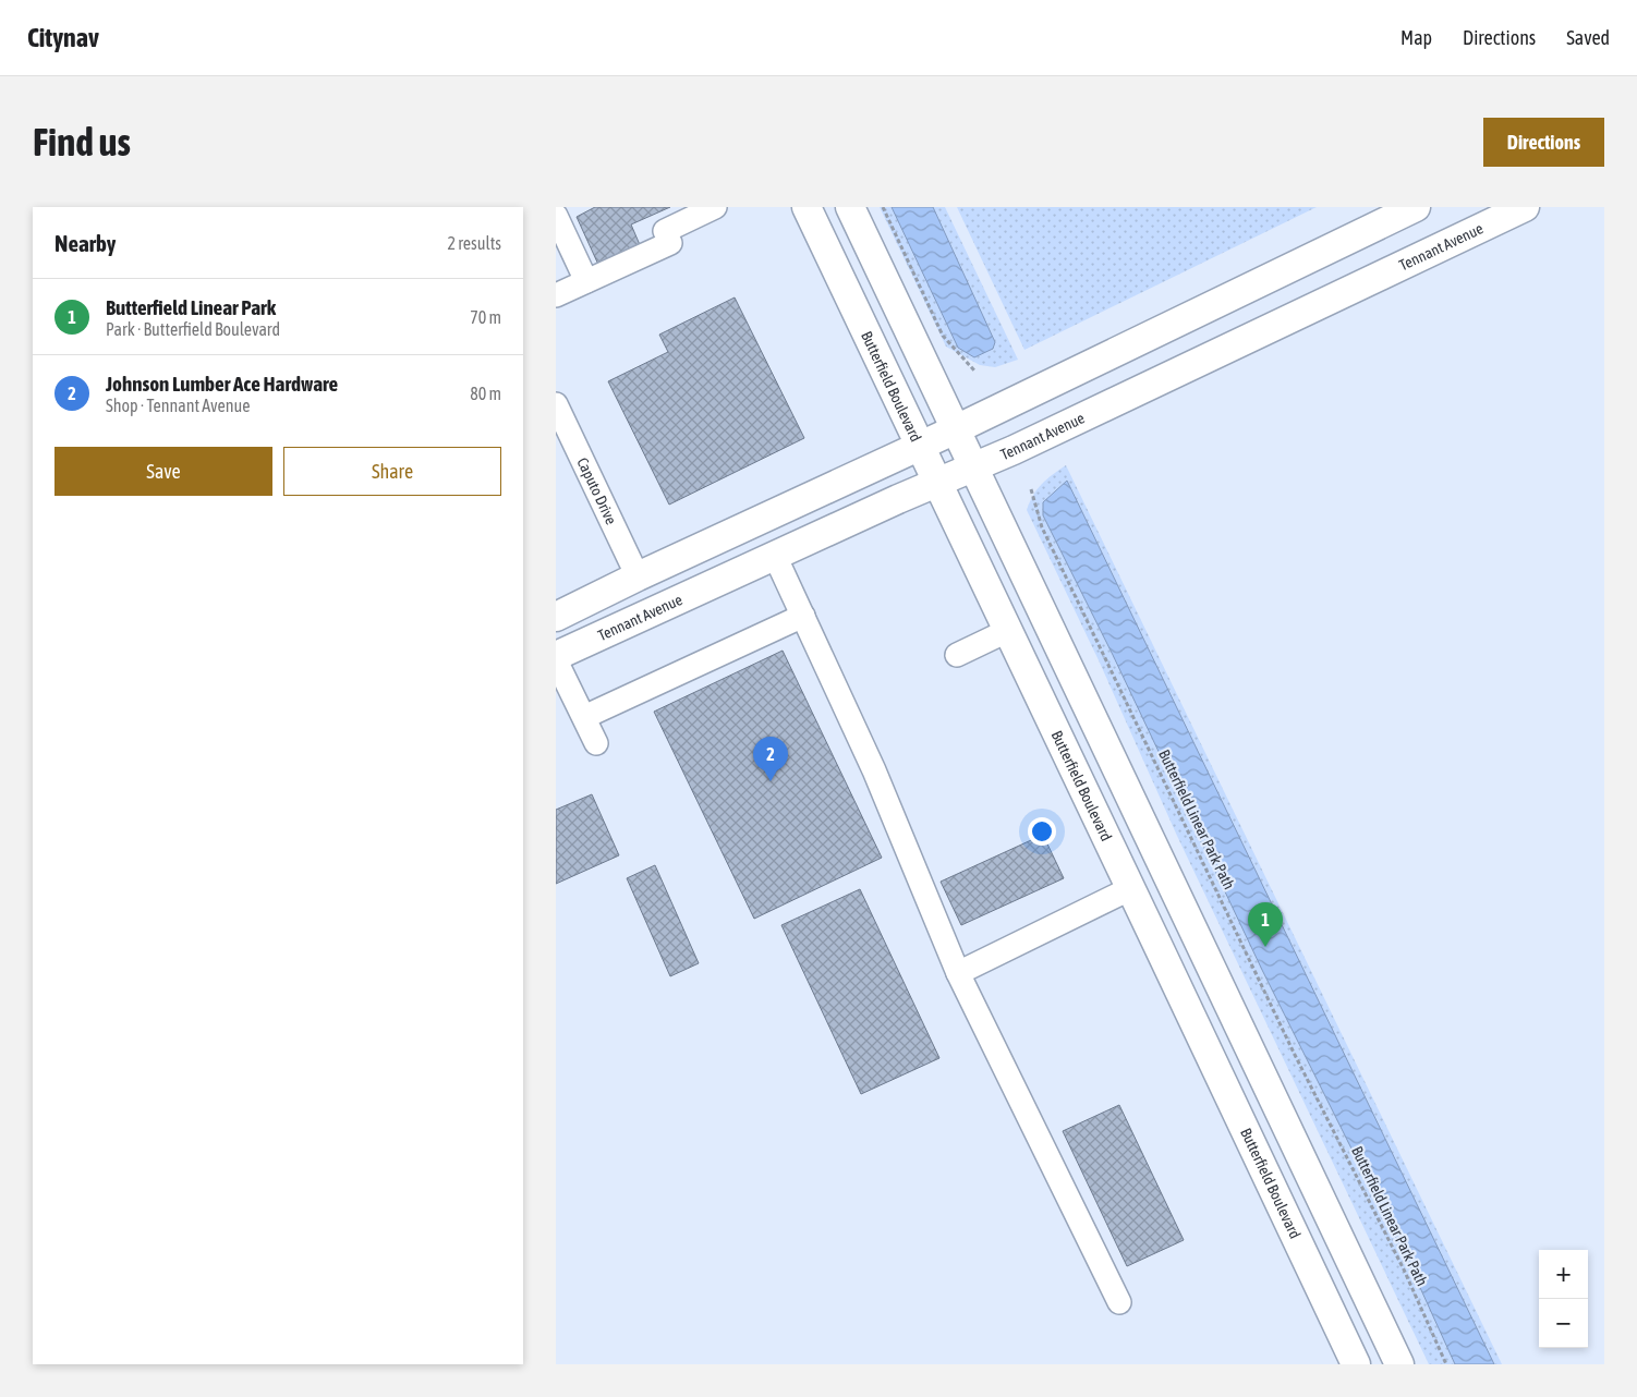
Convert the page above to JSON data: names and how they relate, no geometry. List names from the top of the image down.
{
  "streets": {
    "main road": ["Tennant Avenue", "Butterfield Boulevard"],
    "street": ["Caputo Drive"],
    "path": ["Butterfield Linear Park Path"]
  },
  "crossings": [
    ["Tennant Avenue", "Butterfield Boulevard"]
  ],
  "page": {
    "header": "Citynav",
    "nav": ["Map", "Directions", "Saved"],
    "buttons": [
      "Directions",
      ["Save", "Share"]
    ],
    "title": "Find us",
    "heading": ["Nearby", "2 results"],
    "list": [
      {
        "mark": "1",
        "name": "Butterfield Linear Park",
        "note": "Park · Butterfield Boulevard",
        "value": "70 m"
      },
      {
        "mark": "2",
        "name": "Johnson Lumber Ace Hardware",
        "note": "Shop · Tennant Avenue",
        "value": "80 m"
      }
    ],
    "pins": ["2", "1"],
    "map_buttons": ["+", "−"]
  }
}
